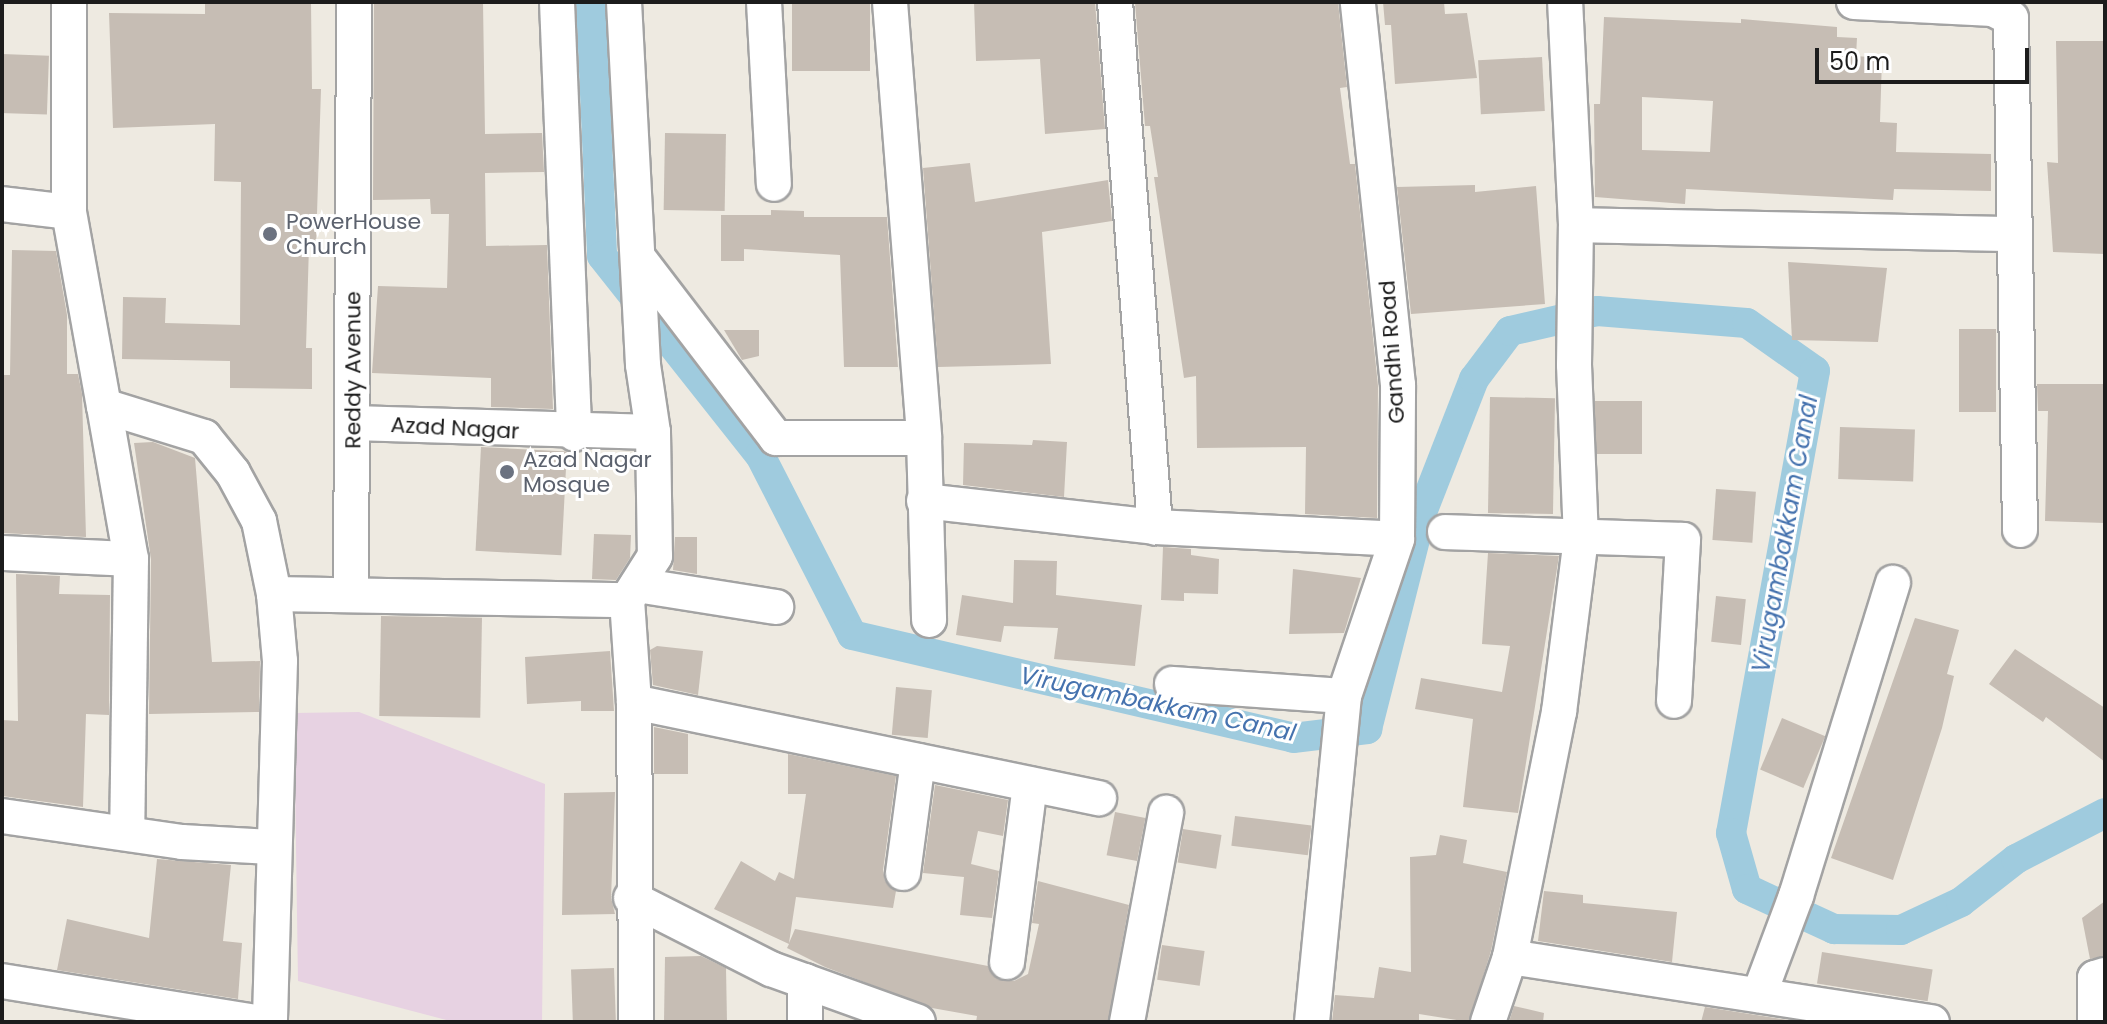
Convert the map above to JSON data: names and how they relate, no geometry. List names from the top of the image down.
{
  "streets": {
    "street": ["Gandhi Road", "Reddy Avenue", "Azad Nagar"]
  },
  "crossings": [
    ["Reddy Avenue", "Azad Nagar"]
  ],
  "water": ["Virugambakkam Canal"],
  "places": ["PowerHouse Church", "Azad Nagar Mosque"],
  "scale_bar": "50 m"
}
